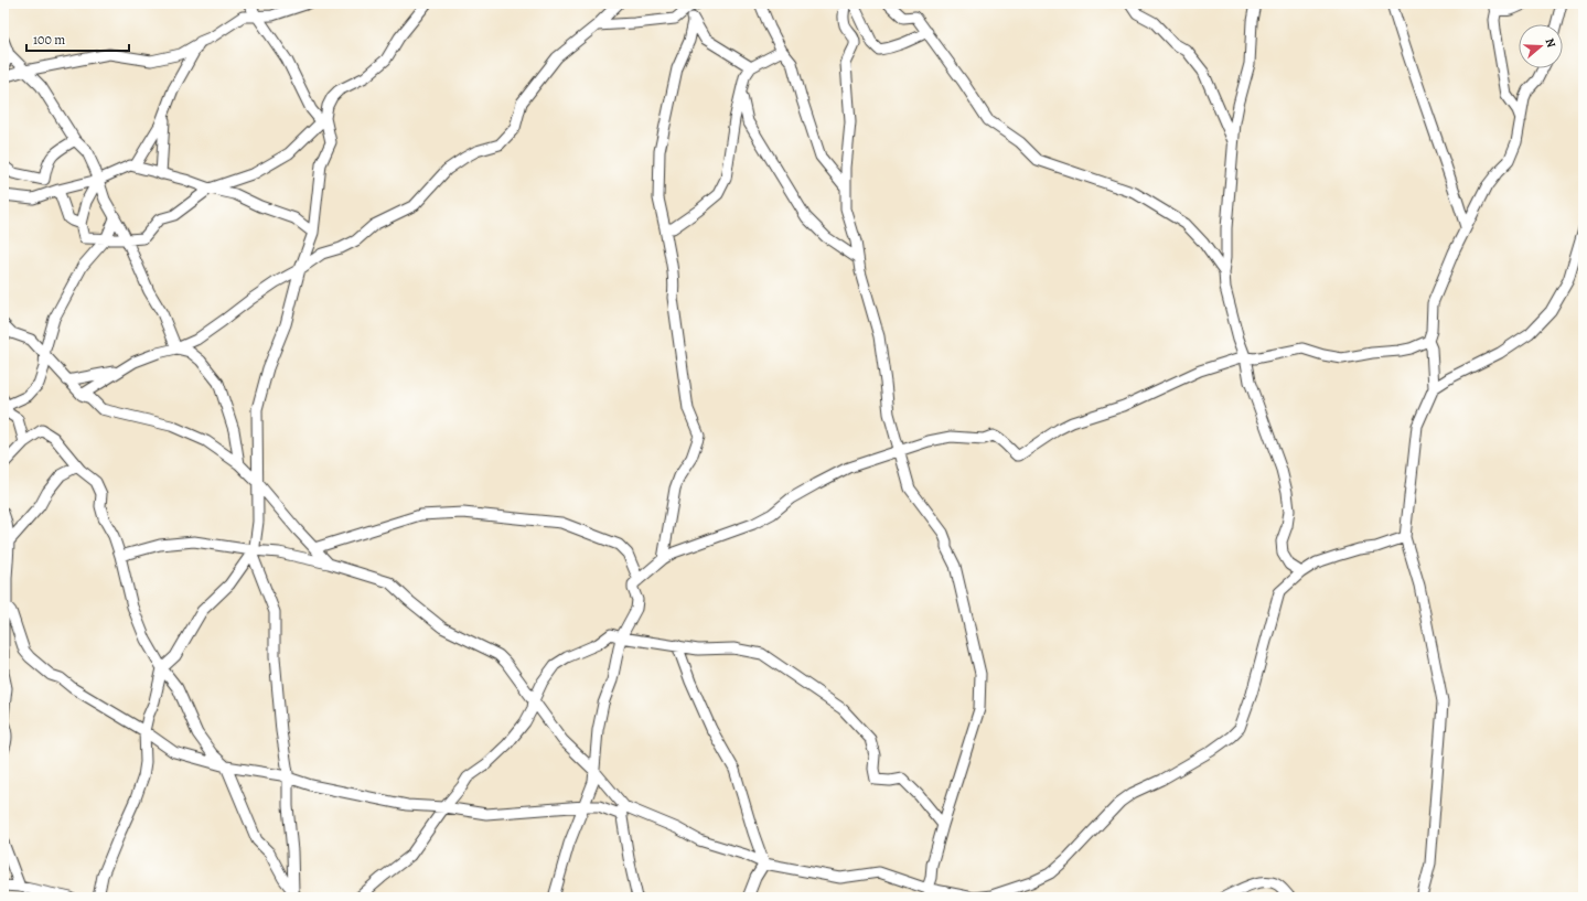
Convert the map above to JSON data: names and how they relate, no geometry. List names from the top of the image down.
{
  "scale_bar": "100 m",
  "north": "right"
}
